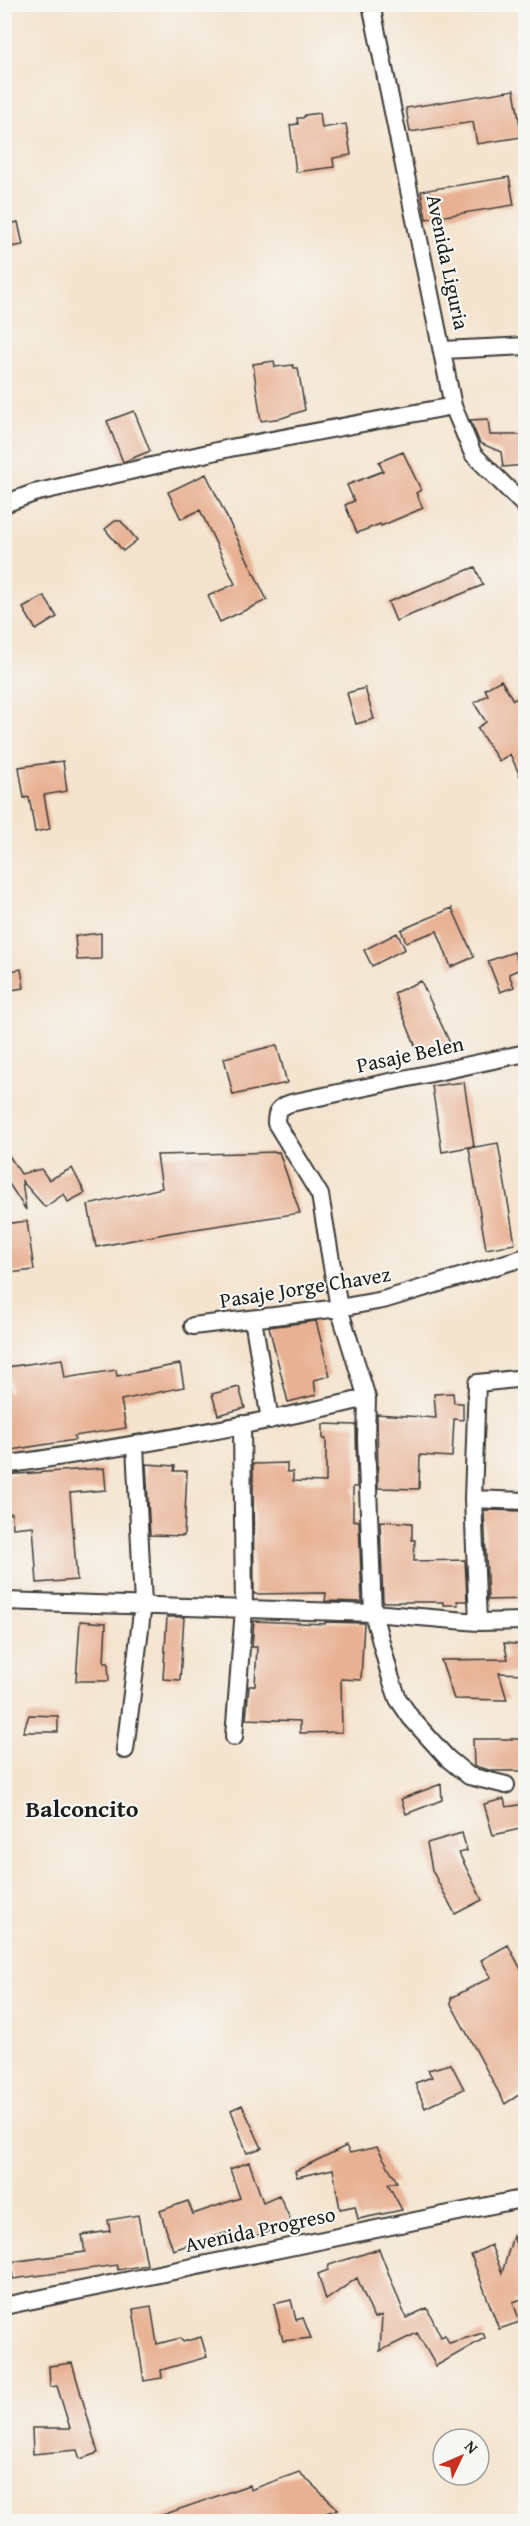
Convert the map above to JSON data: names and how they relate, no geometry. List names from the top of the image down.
{
  "streets": {
    "street": [
      "Avenida Liguria",
      "Pasaje Belen",
      "Pasaje Jorge Chavez",
      "Avenida Progreso"
    ]
  },
  "crossings": [
    ["Pasaje Belen", "Pasaje Jorge Chavez"]
  ],
  "districts": ["Balconcito"],
  "north": "top right"
}
